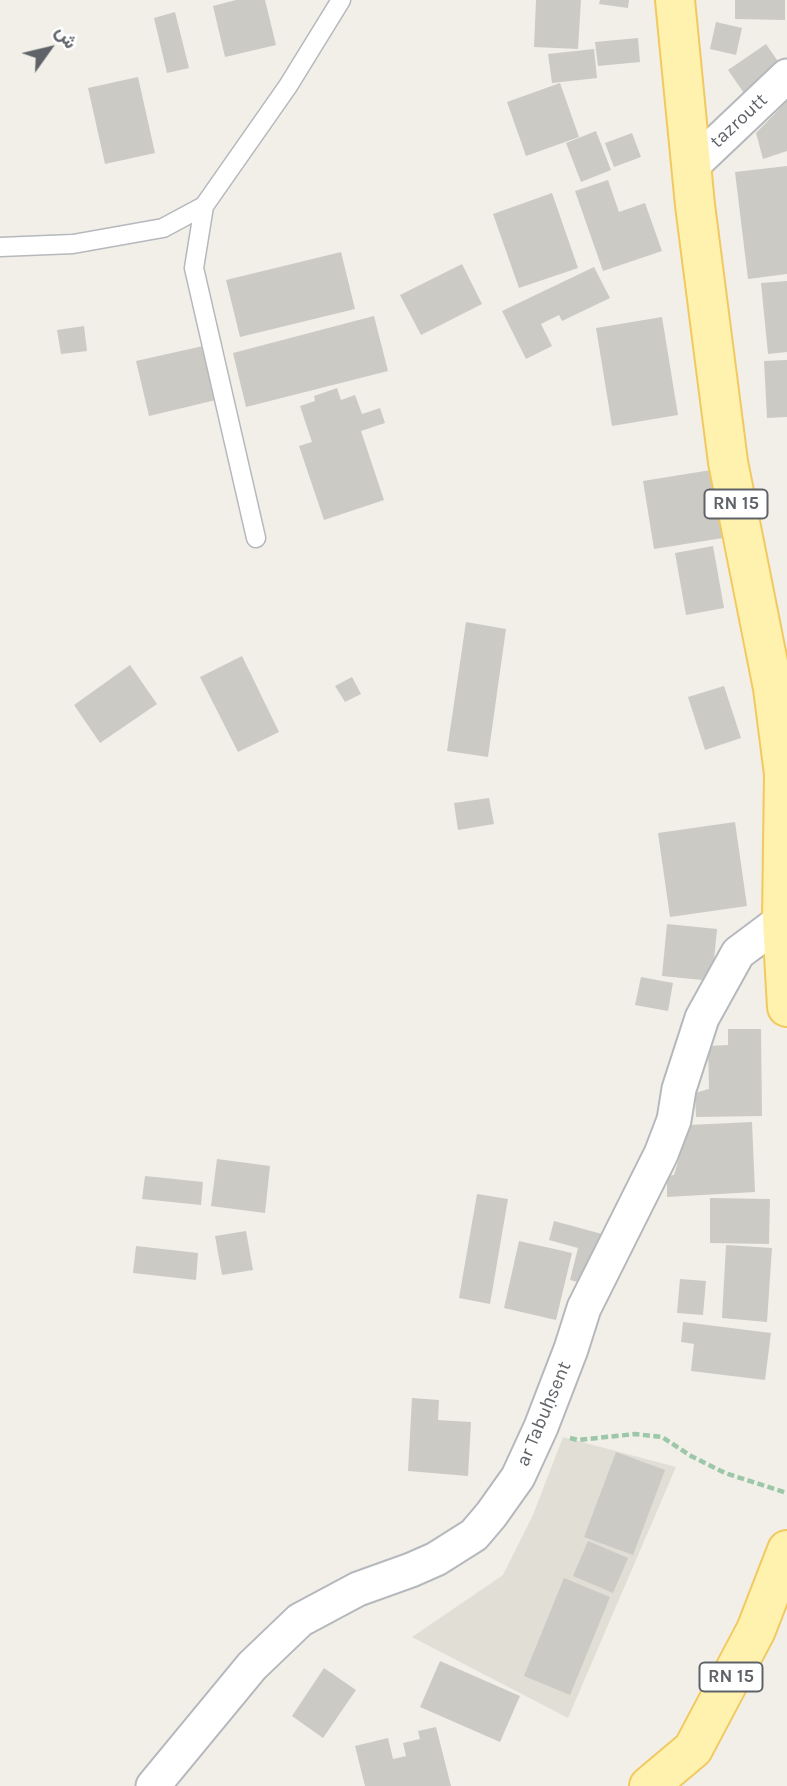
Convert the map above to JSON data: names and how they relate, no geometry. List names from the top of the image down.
{
  "streets": {
    "main road": ["RN 15"],
    "street": ["tazroutt", "ar Tabuḥsent"]
  },
  "crossings": [
    ["tazroutt", "RN 15"],
    ["RN 15", "ar Tabuḥsent"]
  ],
  "north": "top right"
}
